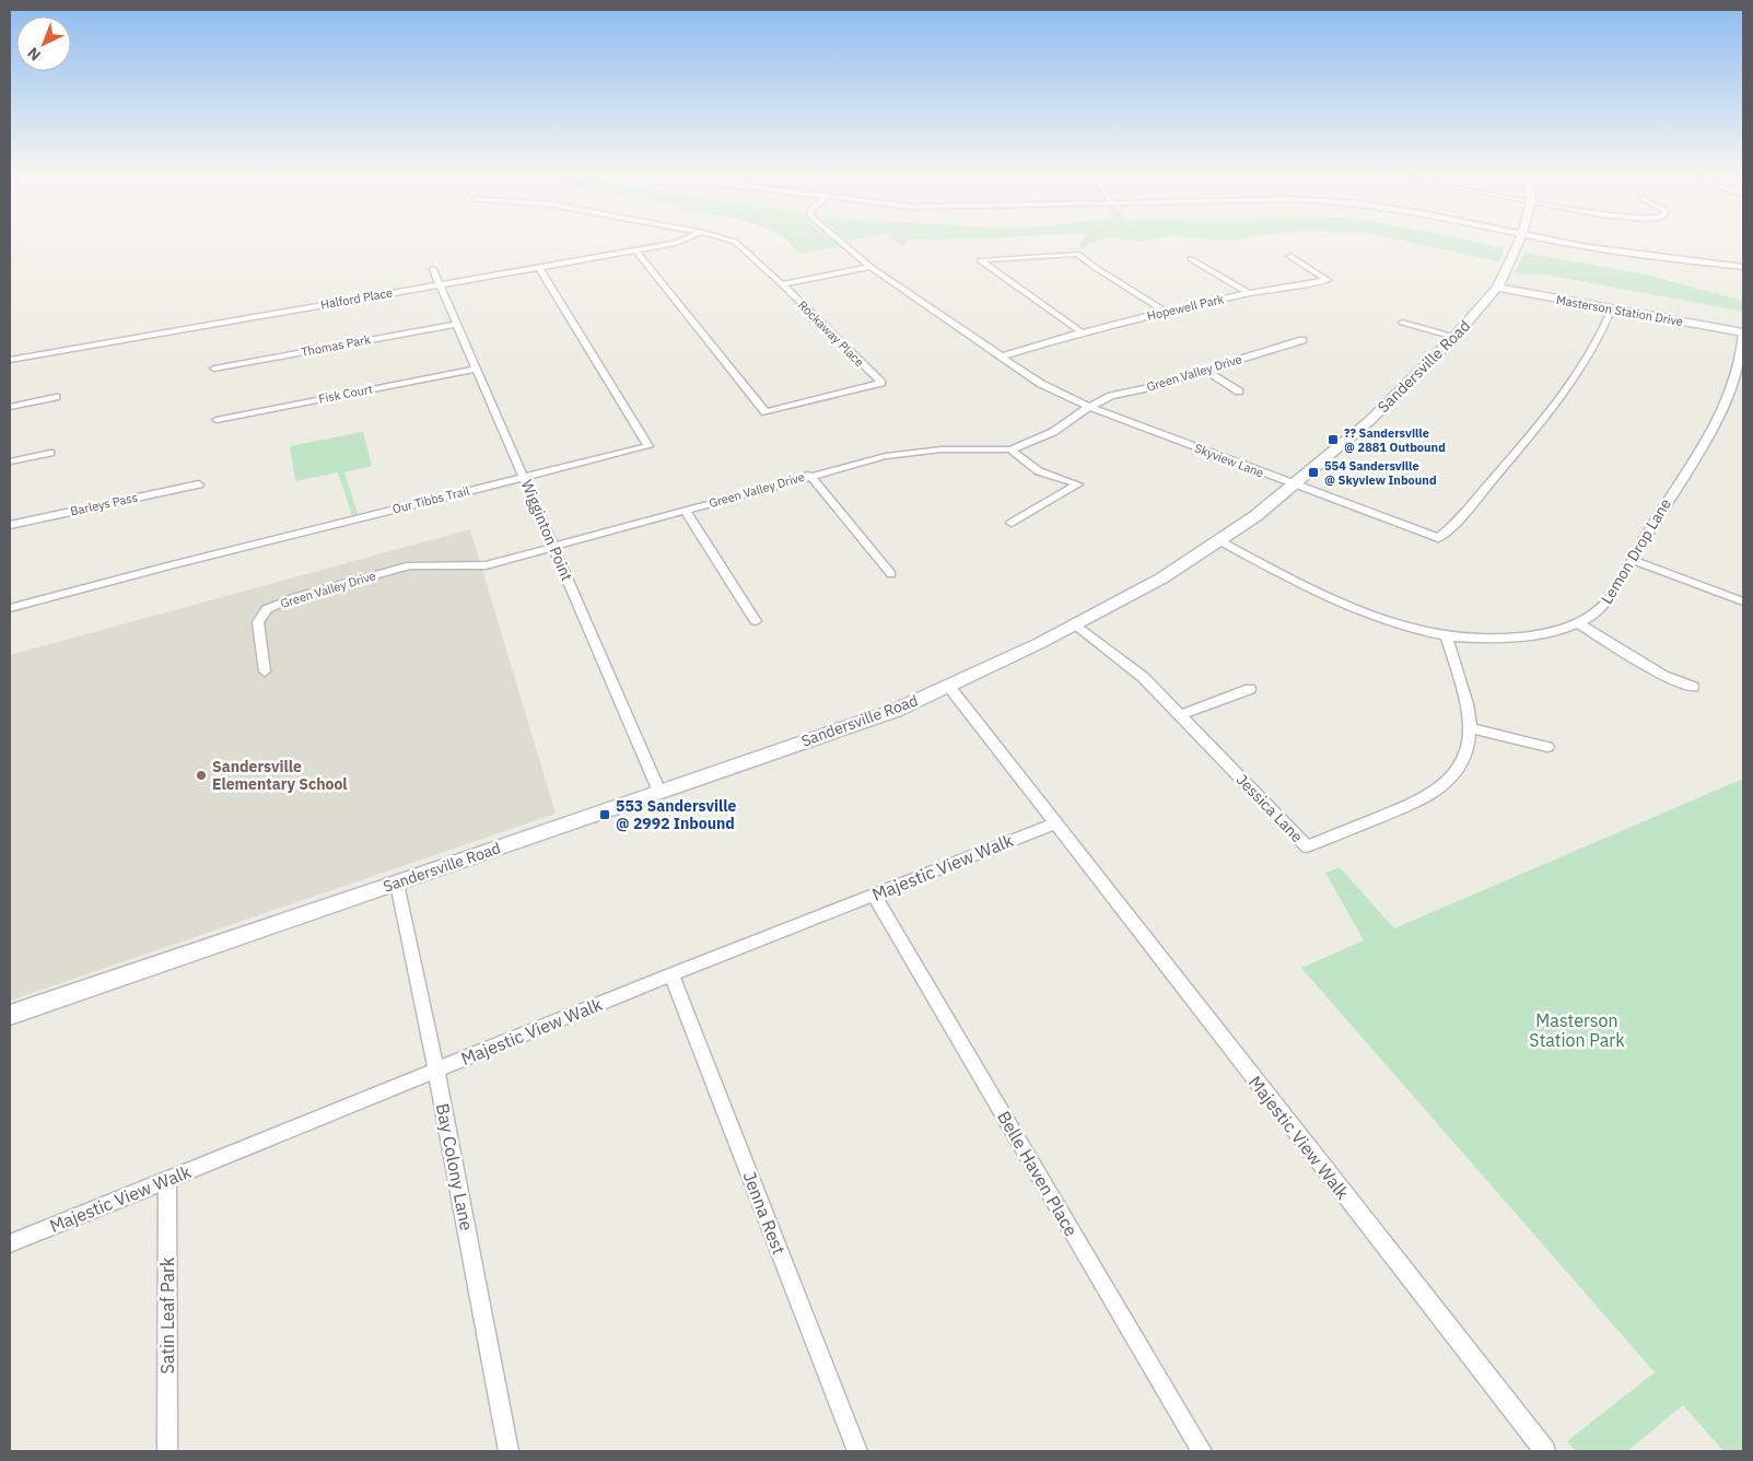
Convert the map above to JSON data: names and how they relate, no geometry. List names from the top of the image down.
{
  "streets": {
    "street": [
      "Halford Place",
      "Hopewell Park",
      "Masterson Station Drive",
      "Rockaway Place",
      "Thomas Park",
      "Sandersville Road",
      "Green Valley Drive",
      "Fisk Court",
      "Skyview Lane",
      "Our Tibbs Trail",
      "Barleys Pass",
      "Wigginton Point",
      "Lemon Drop Lane",
      "Jessica Lane",
      "Majestic View Walk",
      "Bay Colony Lane",
      "Belle Haven Place",
      "Jenna Rest",
      "Satin Leaf Park"
    ]
  },
  "crossings": [
    ["Halford Place", "Rockaway Place"],
    ["Halford Place", "Our Tibbs Trail"],
    ["Halford Place", "Wigginton Point"],
    ["Hopewell Park", "Skyview Lane"],
    ["Masterson Station Drive", "Sandersville Road"],
    ["Masterson Station Drive", "Skyview Lane"],
    ["Masterson Station Drive", "Lemon Drop Lane"],
    ["Thomas Park", "Wigginton Point"],
    ["Sandersville Road", "Skyview Lane"],
    ["Sandersville Road", "Wigginton Point"],
    ["Sandersville Road", "Lemon Drop Lane"],
    ["Sandersville Road", "Jessica Lane"],
    ["Sandersville Road", "Majestic View Walk"],
    ["Sandersville Road", "Bay Colony Lane"],
    ["Green Valley Drive", "Skyview Lane"],
    ["Green Valley Drive", "Wigginton Point"],
    ["Fisk Court", "Wigginton Point"],
    ["Our Tibbs Trail", "Wigginton Point"],
    ["Lemon Drop Lane", "Jessica Lane"],
    ["Majestic View Walk", "Bay Colony Lane"],
    ["Majestic View Walk", "Belle Haven Place"],
    ["Majestic View Walk", "Jenna Rest"],
    ["Majestic View Walk", "Satin Leaf Park"]
  ],
  "parks": ["Masterson Station Park"],
  "places": {
    "transit": ["?? Sandersville @ 2881 Outbound", "554 Sandersville @ Skyview Inbound", "553 Sandersville @ 2992 Inbound"],
    "other": ["Sandersville Elementary School"]
  },
  "north": "bottom left"
}
